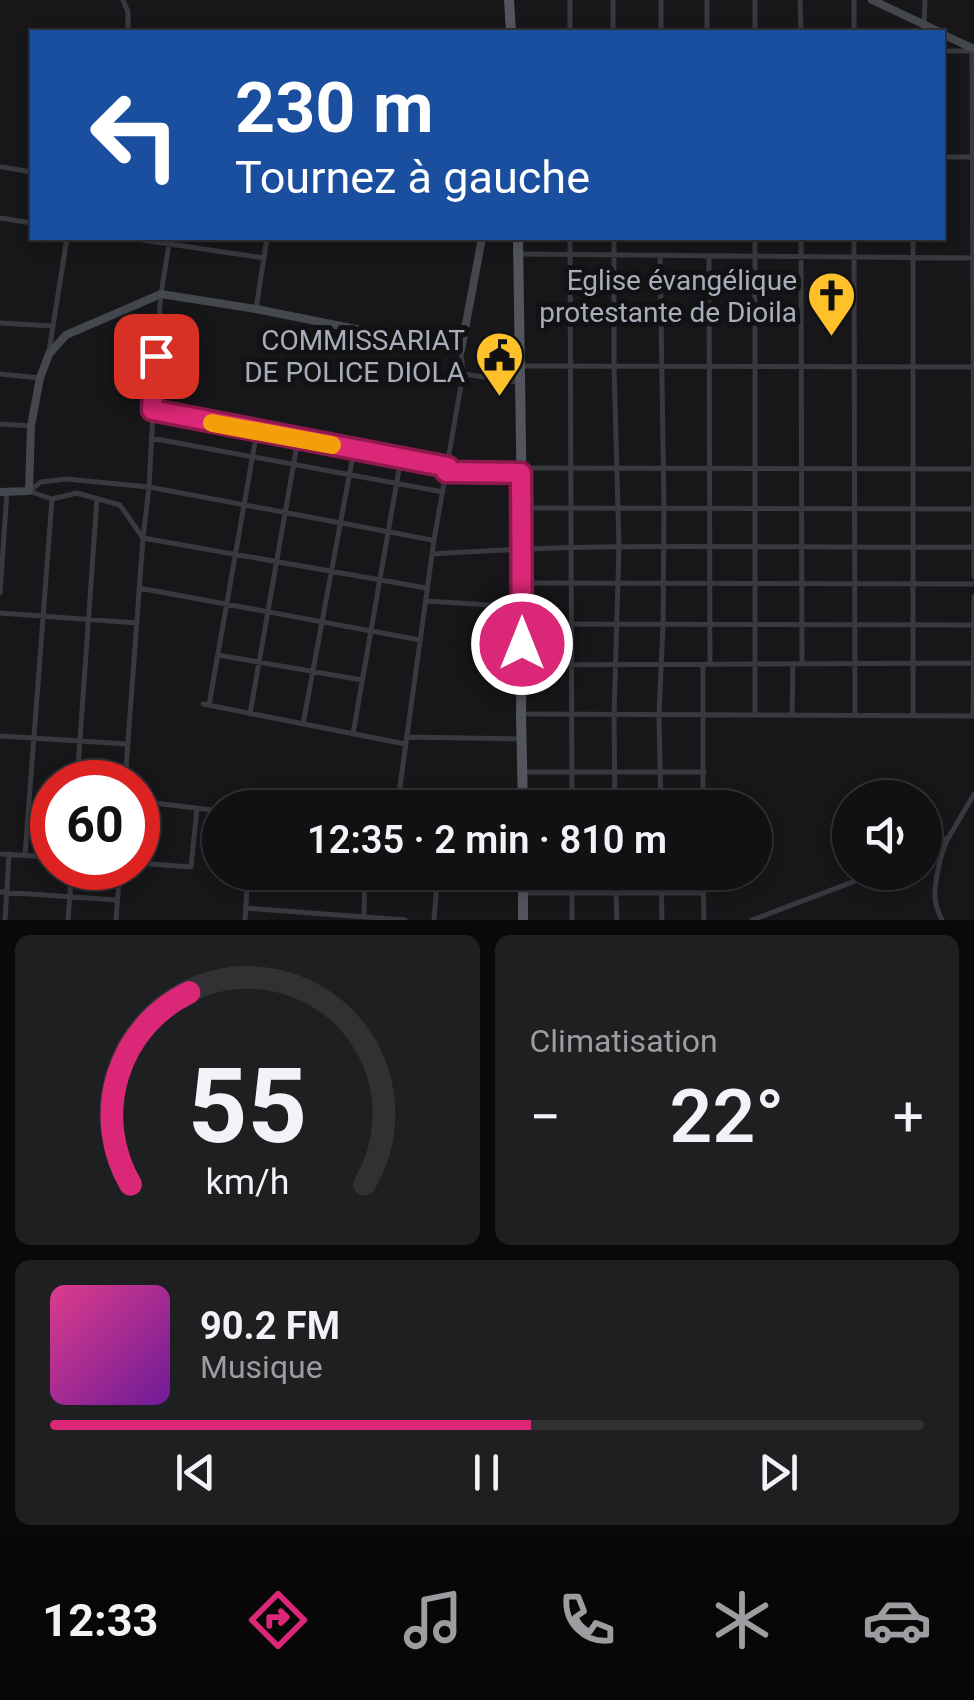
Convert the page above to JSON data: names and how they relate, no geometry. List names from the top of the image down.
{
  "places": {
    "church": ["Eglise évangélique protestante de Dioila"],
    "public building": ["COMMISSARIAT DE POLICE DIOLA"]
  },
  "page": {
    "turn": ["230 m", "Tournez à gauche"],
    "limit": "60",
    "trip": "12:35 · 2 min · 810 m",
    "tile": "Climatisation",
    "heat": ["−", "22°", "+"],
    "song": ["90.2 FM", "Musique"],
    "tabs": "12:33",
    "gauge": ["55", "km/h"]
  }
}
